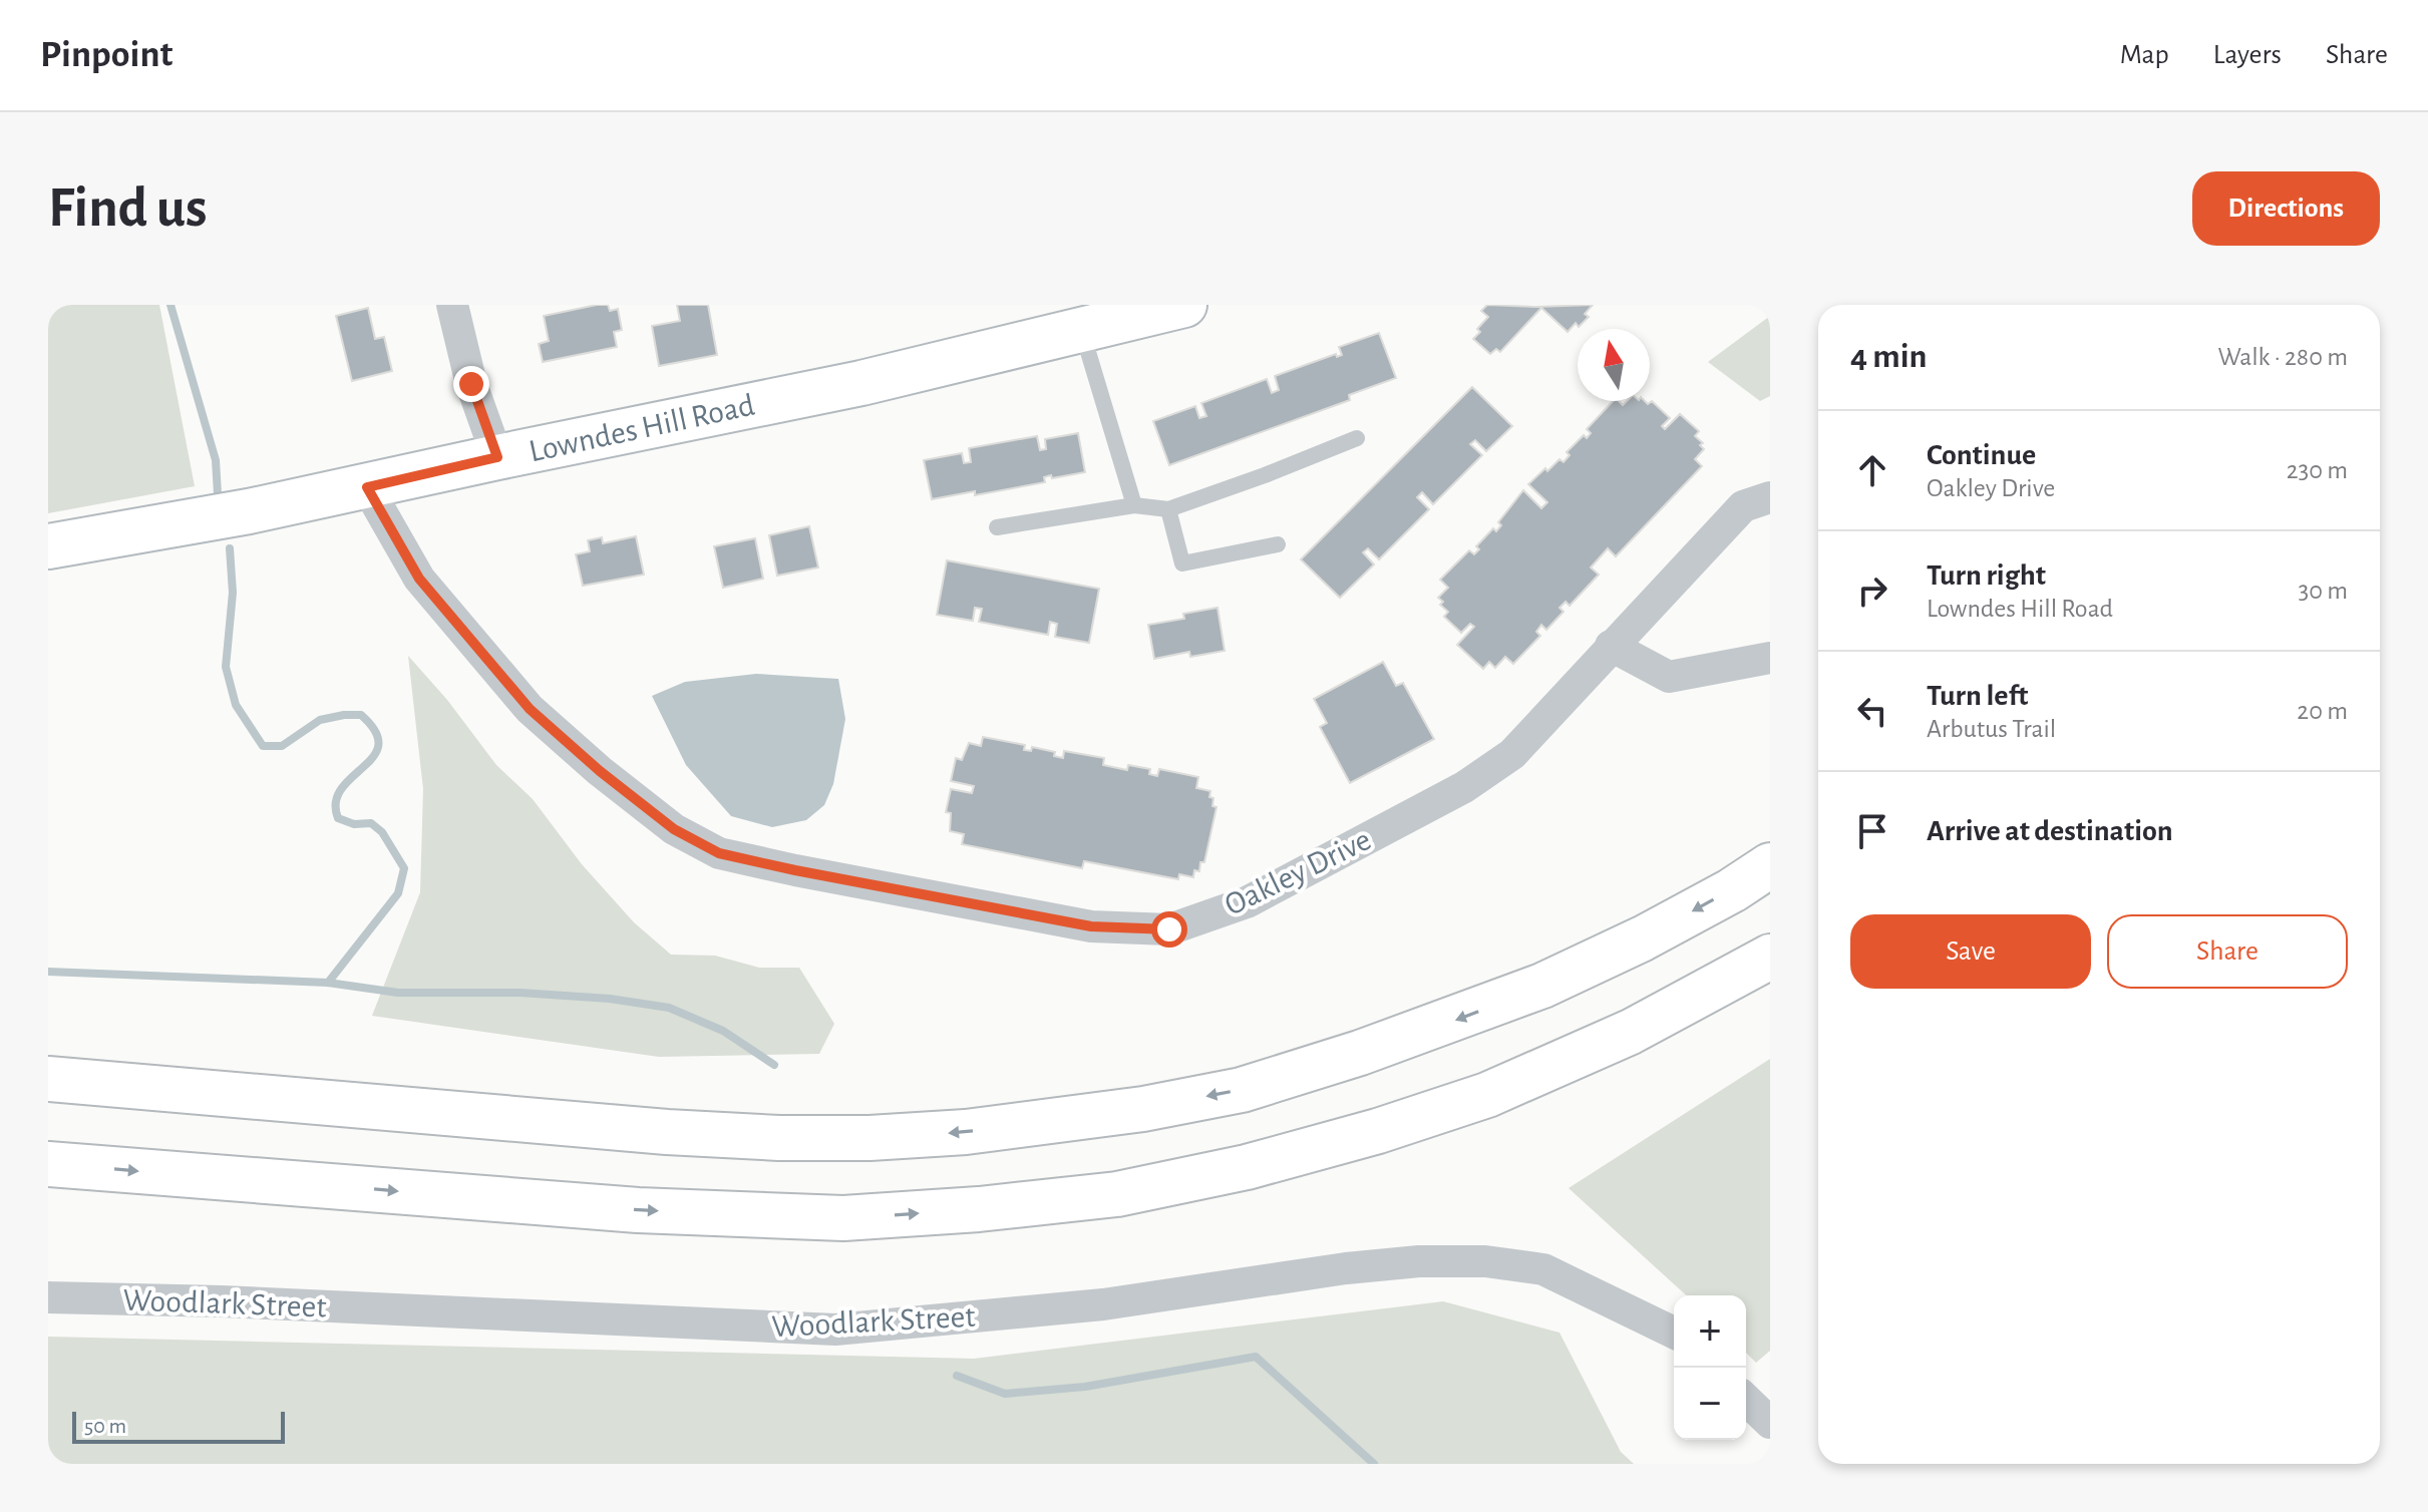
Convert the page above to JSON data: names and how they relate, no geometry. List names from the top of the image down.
{
  "streets": {
    "main road": ["Lowndes Hill Road"],
    "street": ["Oakley Drive", "Woodlark Street"]
  },
  "crossings": [
    ["Lowndes Hill Road", "Oakley Drive"]
  ],
  "scale_bar": "50 m",
  "north": "top",
  "page": {
    "header": "Pinpoint",
    "nav": ["Map", "Layers", "Share"],
    "buttons": [
      "Directions",
      ["Save", "Share"]
    ],
    "title": "Find us",
    "heading": ["4 min", "Walk · 280 m"],
    "list": [
      ["Continue", "Oakley Drive", "230 m"],
      ["Turn right", "Lowndes Hill Road", "30 m"],
      ["Turn left", "Arbutus Trail", "20 m"],
      "Arrive at destination"
    ],
    "map_buttons": ["+", "−"],
    "scale": "50 m"
  }
}
